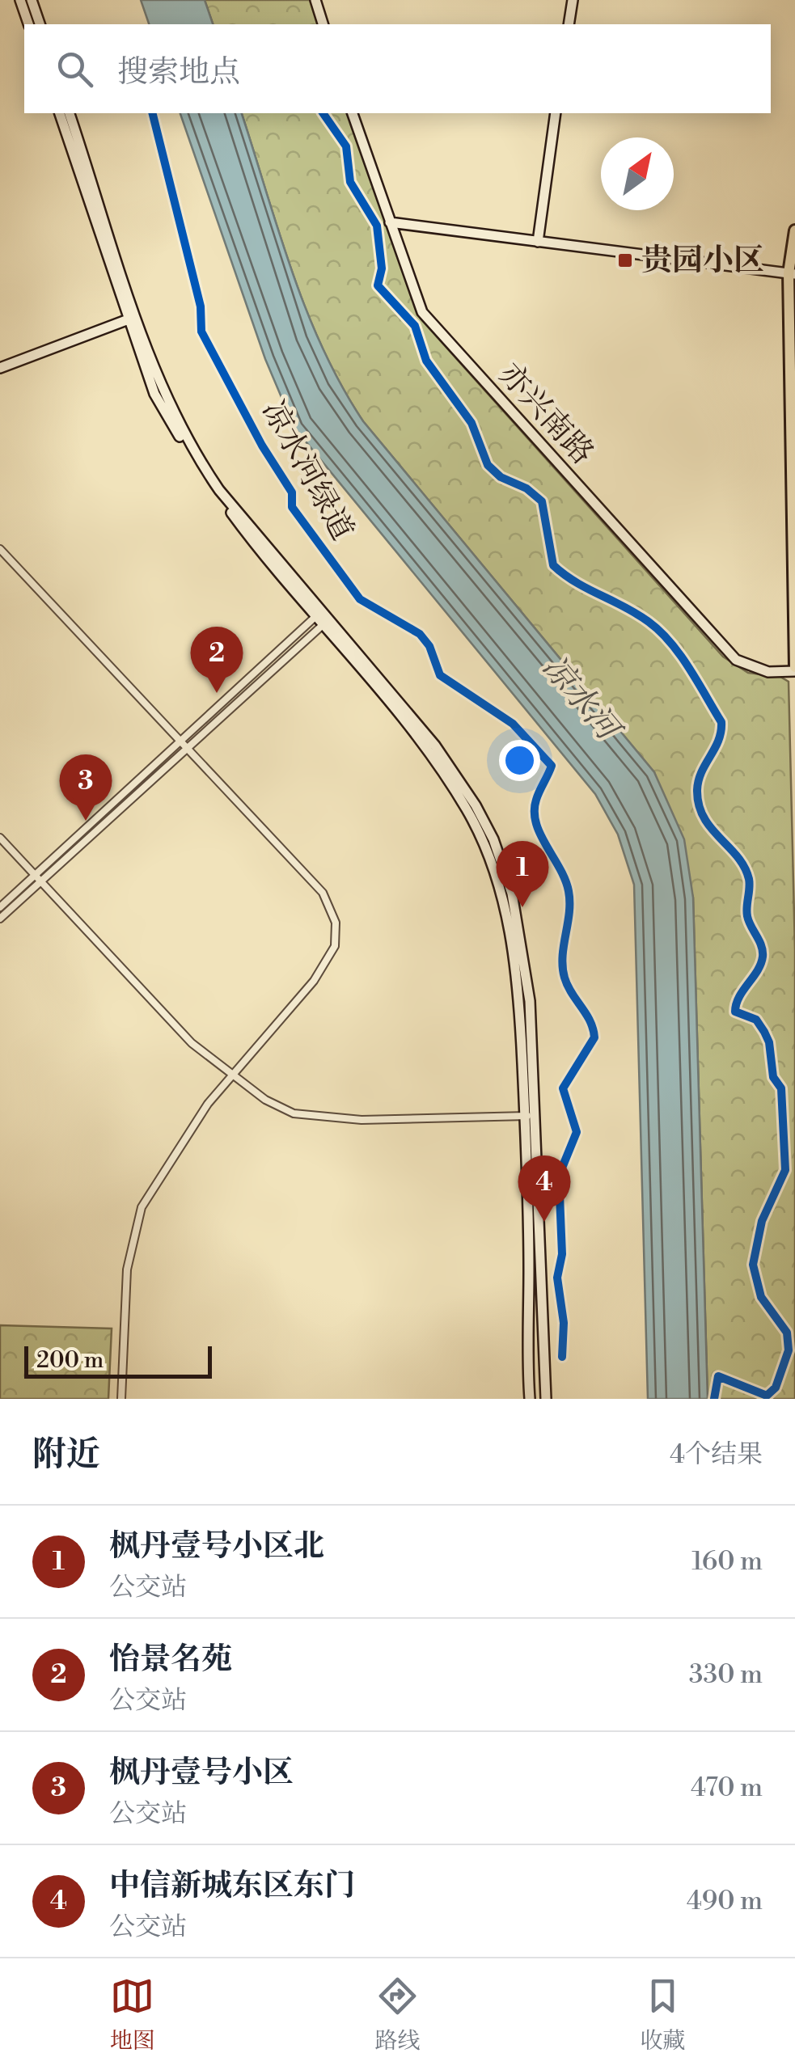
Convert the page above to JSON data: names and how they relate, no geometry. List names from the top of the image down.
{
  "streets": {
    "street": ["亦兴南路"],
    "cycle path": ["凉水河绿道"]
  },
  "water": ["凉水河"],
  "places": {
    "transit": ["贵园小区"]
  },
  "scale_bar": "200 m",
  "north": "top right",
  "page": {
    "search": "搜索地点",
    "pins": [
      "2",
      "3",
      "1",
      "4"
    ],
    "scale": "200 m",
    "heading": ["附近", "4个结果"],
    "list": [
      {
        "mark": "1",
        "name": "枫丹壹号小区北",
        "note": "公交站",
        "value": "160 m"
      },
      {
        "mark": "2",
        "name": "怡景名苑",
        "note": "公交站",
        "value": "330 m"
      },
      {
        "mark": "3",
        "name": "枫丹壹号小区",
        "note": "公交站",
        "value": "470 m"
      },
      {
        "mark": "4",
        "name": "中信新城东区东门",
        "note": "公交站",
        "value": "490 m"
      }
    ],
    "nav": ["地图", "路线", "收藏"]
  }
}
